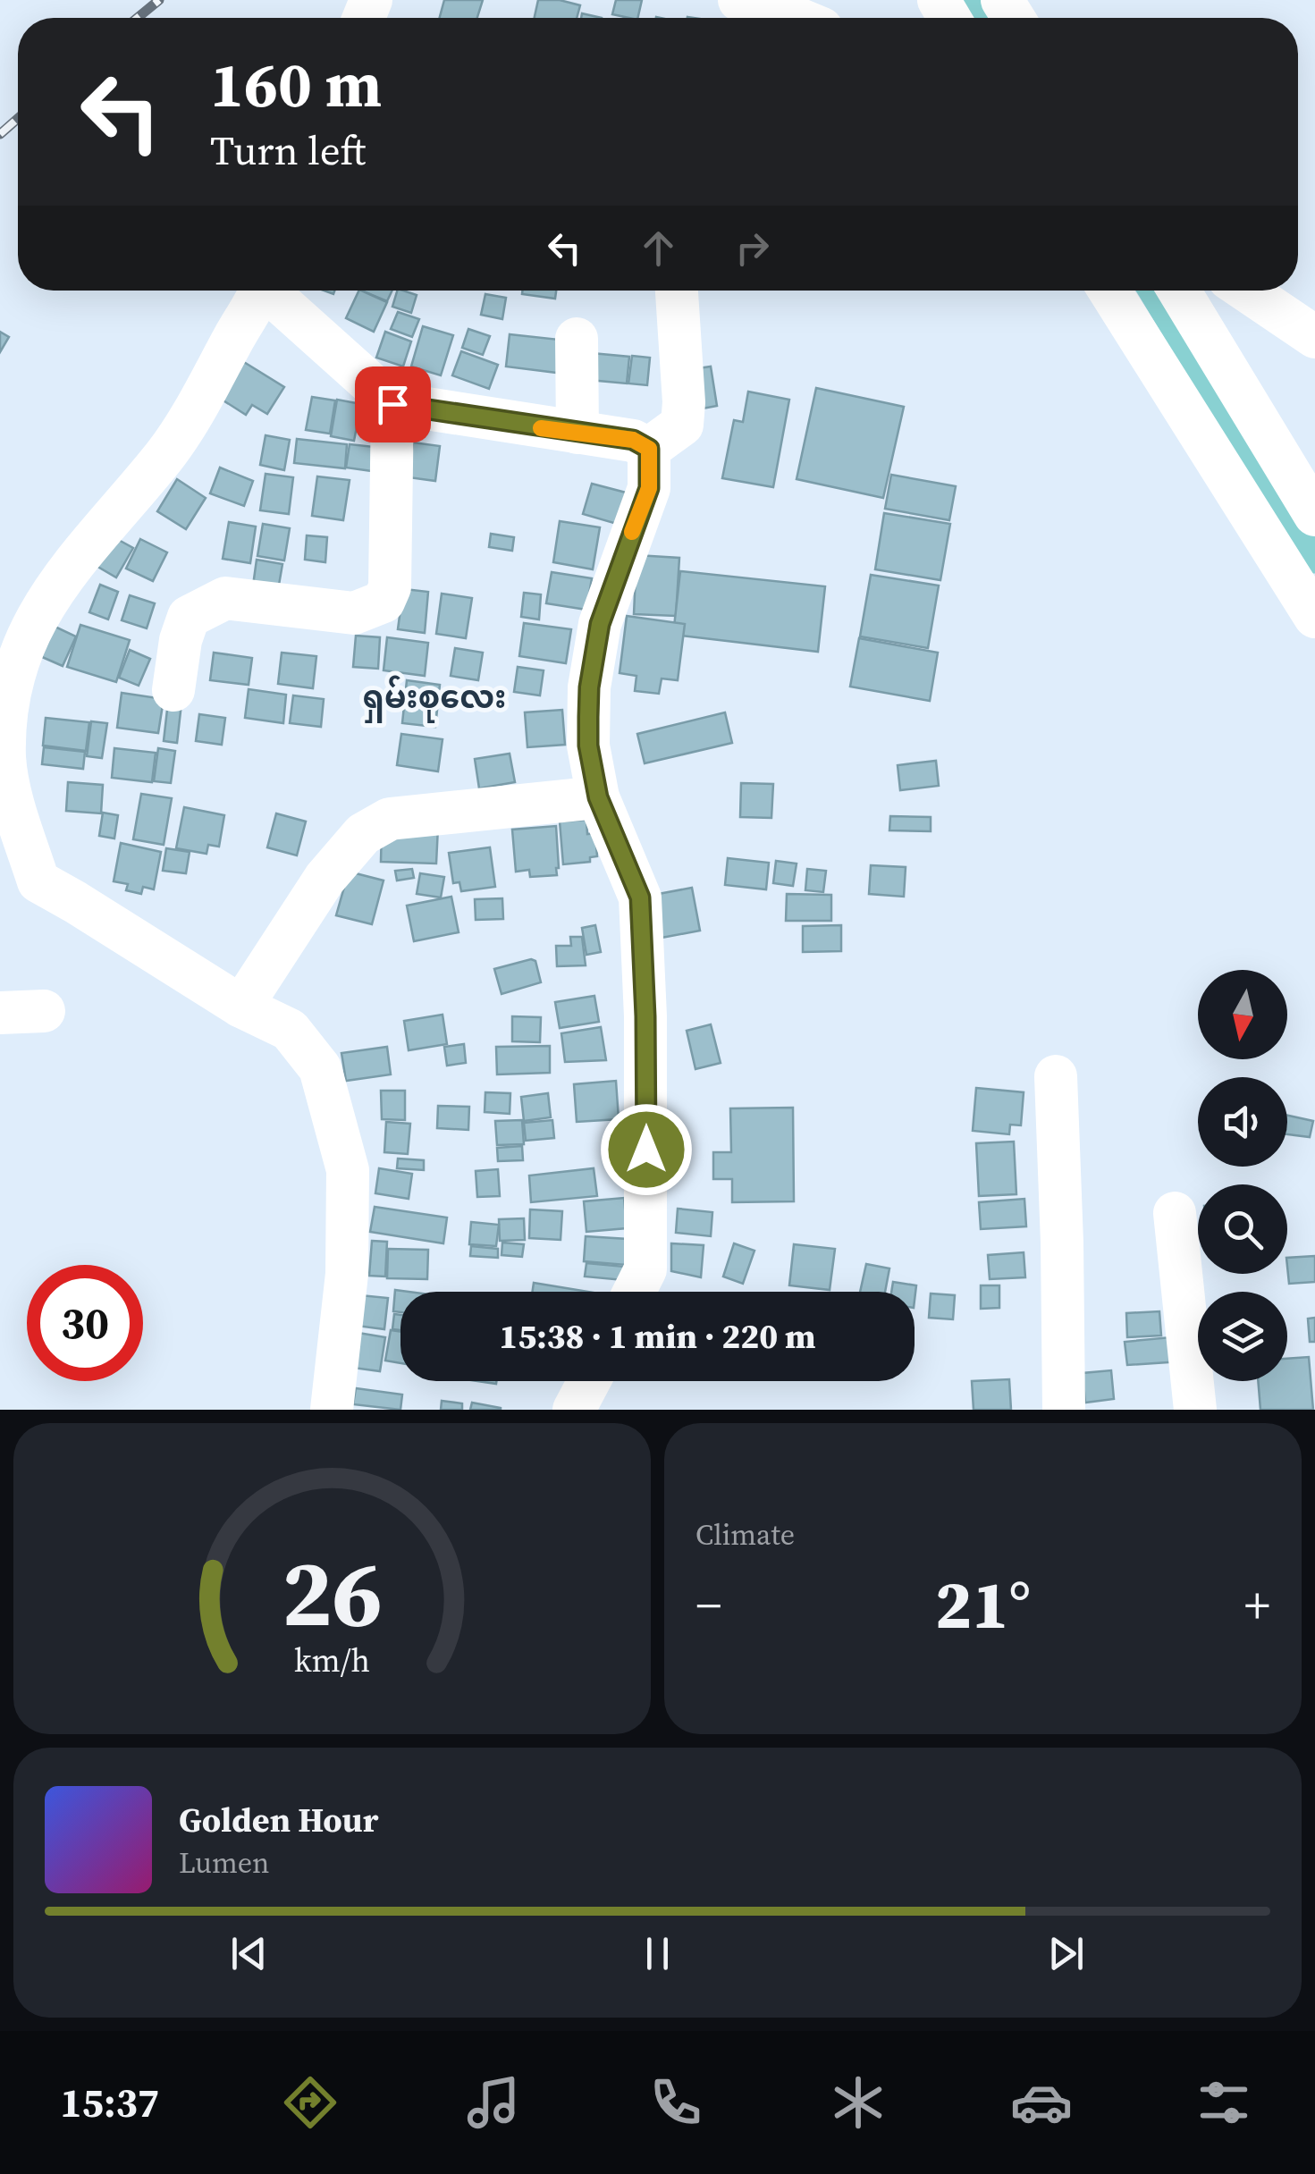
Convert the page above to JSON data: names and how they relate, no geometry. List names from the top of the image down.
{
  "districts": ["ရှမ်းစုလေး"],
  "north": "bottom",
  "page": {
    "turn": ["160 m", "Turn left"],
    "limit": "30",
    "trip": "15:38 · 1 min · 220 m",
    "tile": "Climate",
    "heat": ["−", "21°", "+"],
    "song": ["Golden Hour", "Lumen"],
    "tabs": "15:37",
    "gauge": ["26", "km/h"]
  }
}
